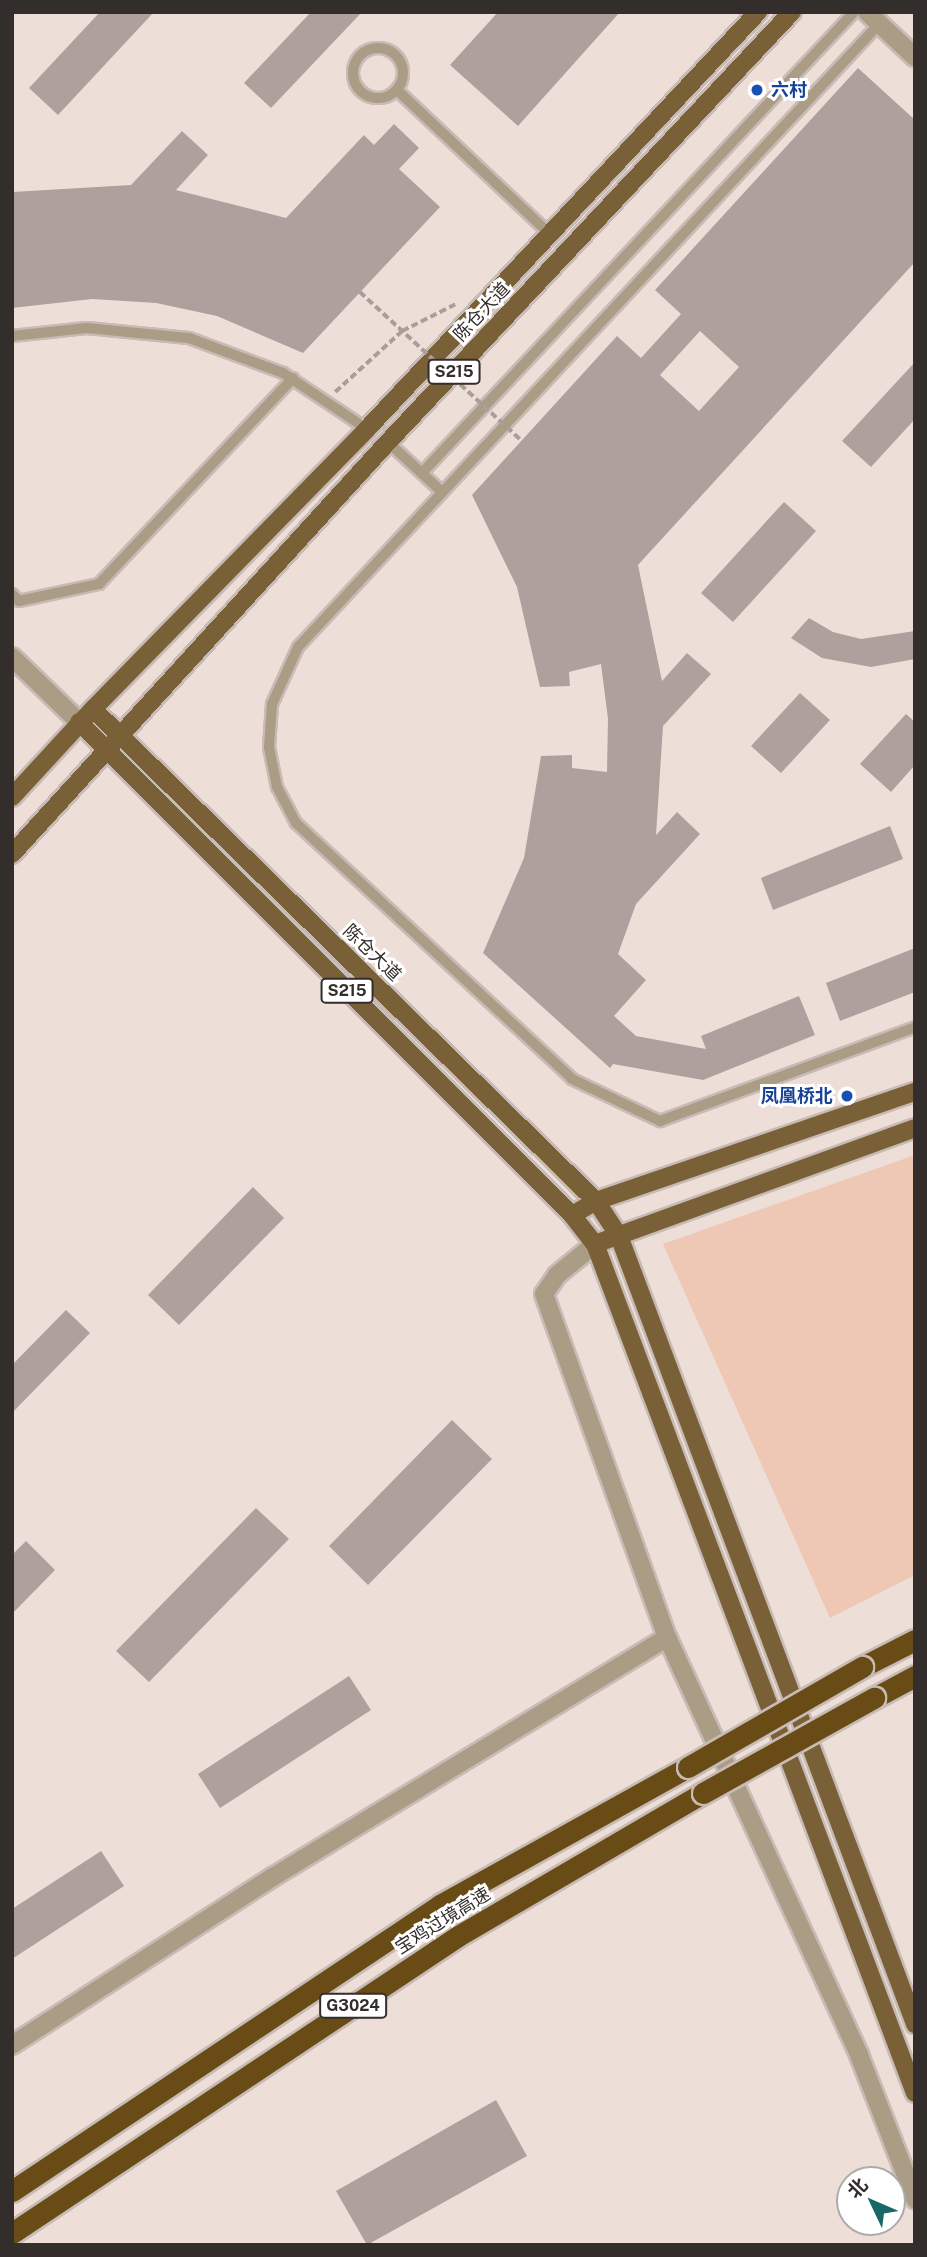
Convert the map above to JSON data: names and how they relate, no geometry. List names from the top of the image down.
{
  "streets": {
    "highway": ["宝鸡过境高速", "G3024"],
    "main road": ["陈仓大道", "S215"]
  },
  "crossings": [
    ["陈仓大道", "S215"]
  ],
  "places": ["六村", "凤凰桥北"],
  "north": "top left"
}
